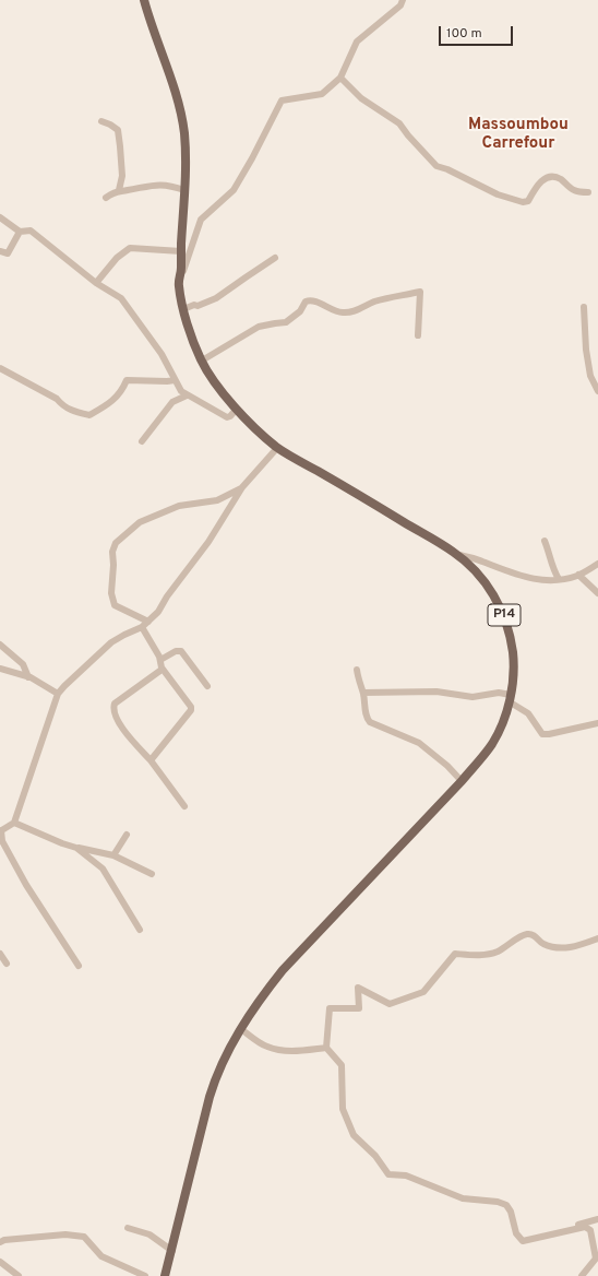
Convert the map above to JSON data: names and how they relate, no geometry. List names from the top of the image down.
{
  "streets": {
    "main road": ["P14"]
  },
  "districts": ["Massoumbou Carrefour"],
  "scale_bar": "100 m"
}
